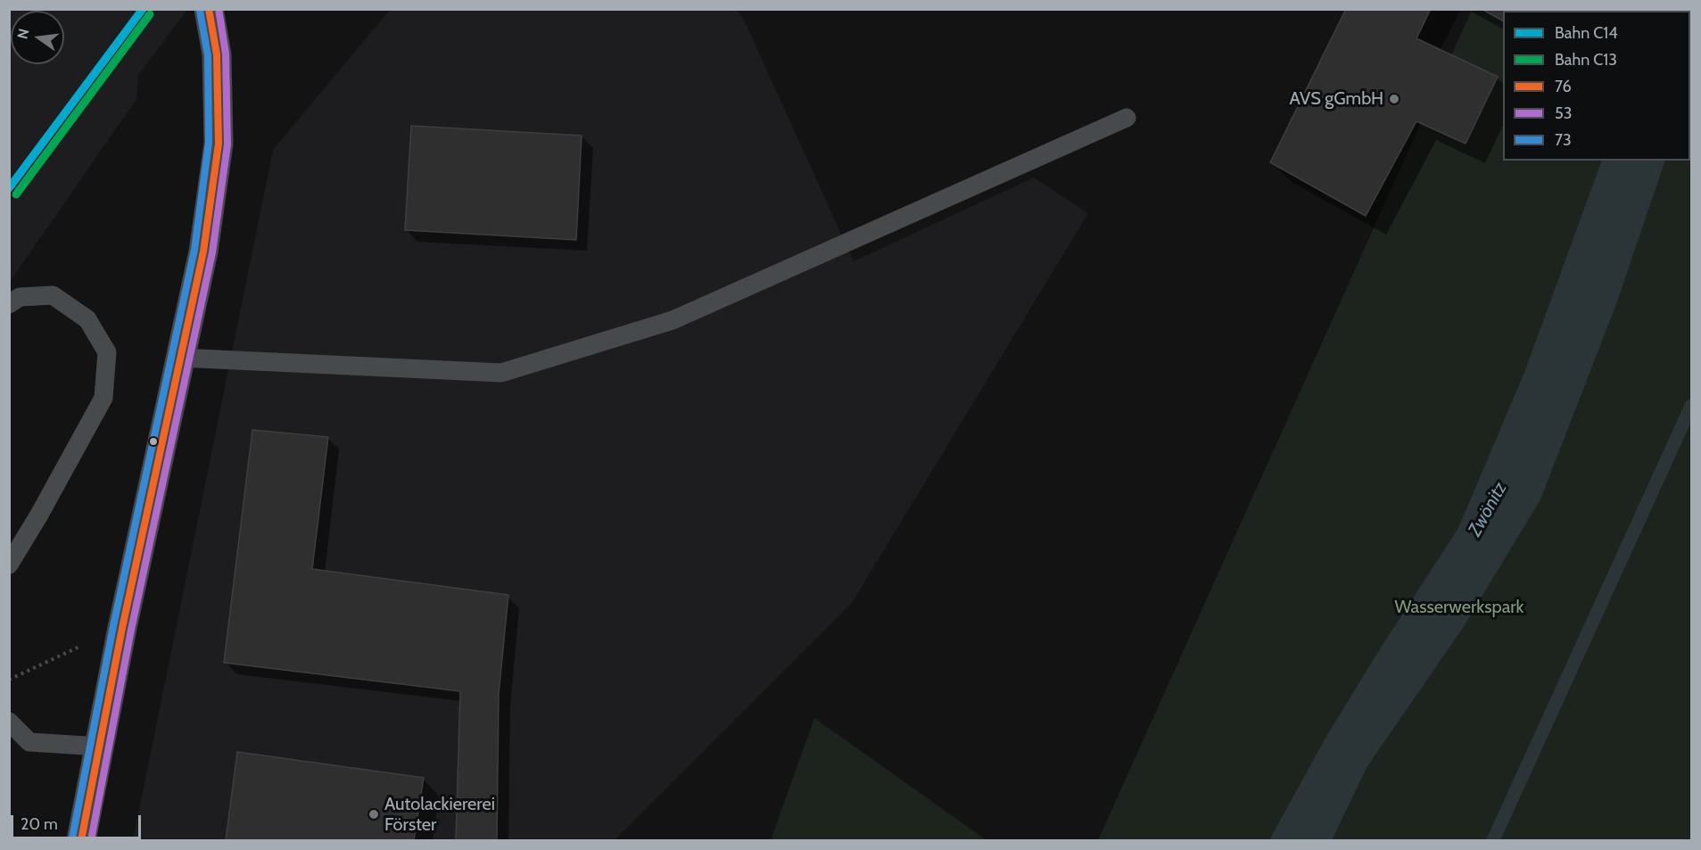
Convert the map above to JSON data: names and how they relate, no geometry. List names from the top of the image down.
{
  "water": ["Zwönitz"],
  "parks": ["Wasserwerkspark"],
  "places": ["AVS gGmbH", "Autolackiererei Förster"],
  "lines": [
    "rail line C14",
    "transit line 76",
    "transit line 53",
    "transit line 73",
    "rail line C13"
  ],
  "legend": [
    "Bahn C14",
    "Bahn C13",
    "76",
    "53",
    "73"
  ],
  "scale_bar": "20 m",
  "north": "left"
}
